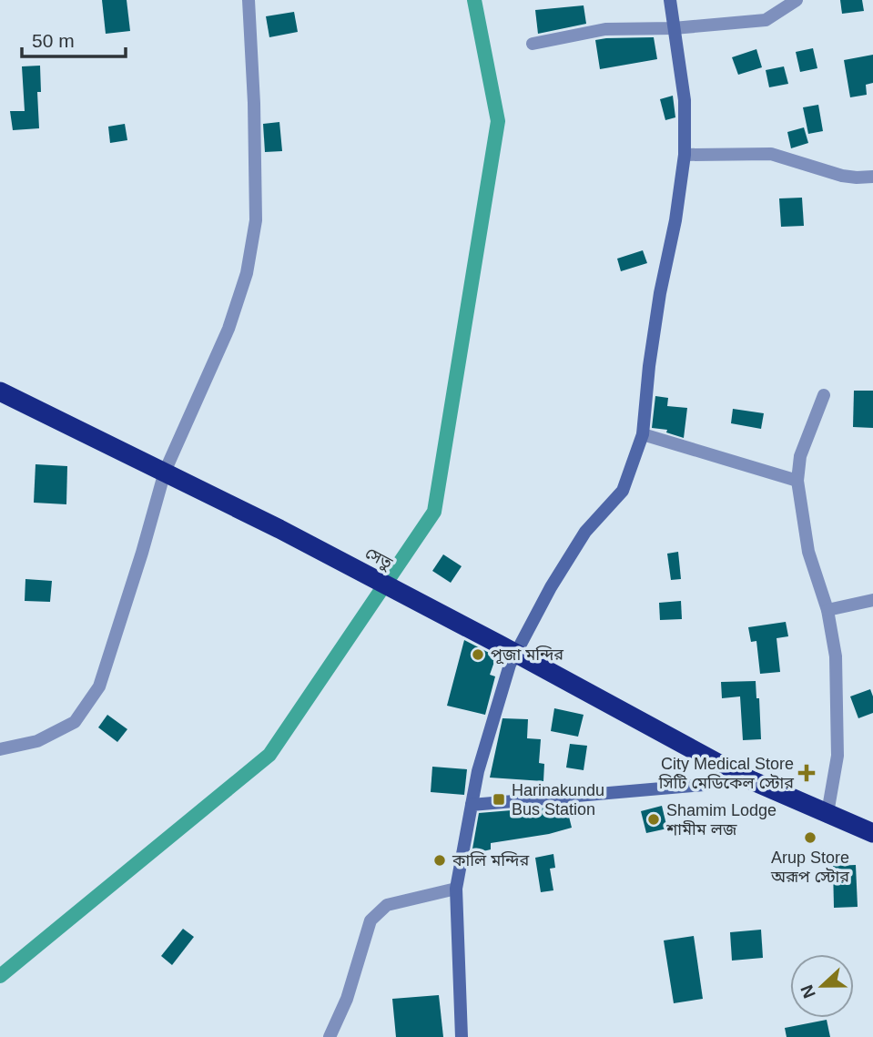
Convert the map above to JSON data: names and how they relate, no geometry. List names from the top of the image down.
{
  "streets": {
    "highway": ["সেতু"]
  },
  "places": {
    "other": [
      "পূজা মন্দির",
      "Shamim Lodge শামীম লজ",
      "Arup Store অরূপ স্টোর",
      "কালি মন্দির"
    ],
    "health": ["City Medical Store সিটি মেডিকেল স্টোর"],
    "transit": ["Harinakundu Bus Station"]
  },
  "scale_bar": "50 m",
  "north": "left"
}
